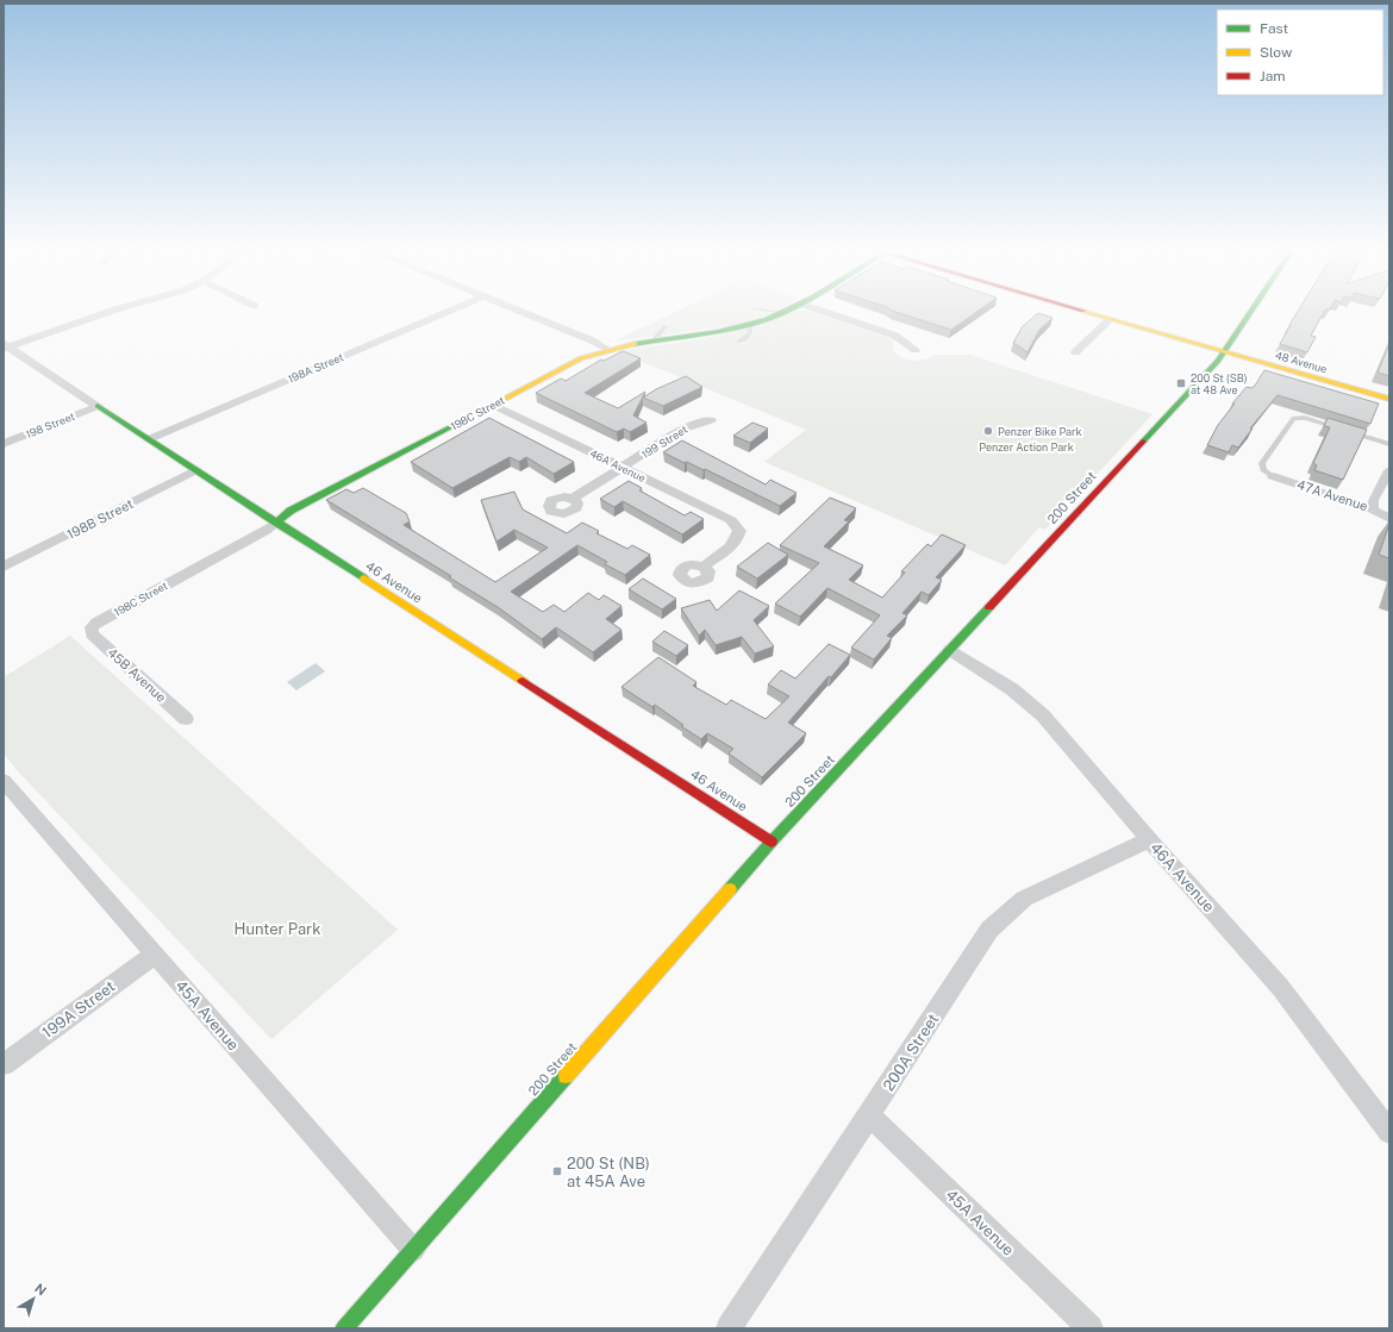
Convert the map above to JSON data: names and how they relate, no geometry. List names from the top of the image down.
{
  "streets": {
    "street": [
      "48 Avenue",
      "198A Street",
      "198C Street",
      "198 Street",
      "199 Street",
      "46A Avenue",
      "47A Avenue",
      "200 Street",
      "198B Street",
      "46 Avenue",
      "45B Avenue",
      "199A Street",
      "45A Avenue",
      "200A Street"
    ]
  },
  "crossings": [
    ["48 Avenue", "200 Street"],
    ["198A Street", "46 Avenue"],
    ["198C Street", "46A Avenue"],
    ["198C Street", "46 Avenue"],
    ["198C Street", "45B Avenue"],
    ["198 Street", "46 Avenue"],
    ["199 Street", "46A Avenue"],
    ["46A Avenue", "200 Street"],
    ["46A Avenue", "200A Street"],
    ["200 Street", "46 Avenue"],
    ["200 Street", "45A Avenue"],
    ["198B Street", "46 Avenue"],
    ["199A Street", "45A Avenue"],
    ["45A Avenue", "200A Street"]
  ],
  "parks": ["Penzer Action Park", "Hunter Park"],
  "places": {
    "transit": ["200 St (SB) at 48 Ave", "200 St (NB) at 45A Ave"],
    "other": ["Penzer Bike Park"]
  },
  "legend": ["Fast", "Slow", "Jam"],
  "north": "top right"
}
